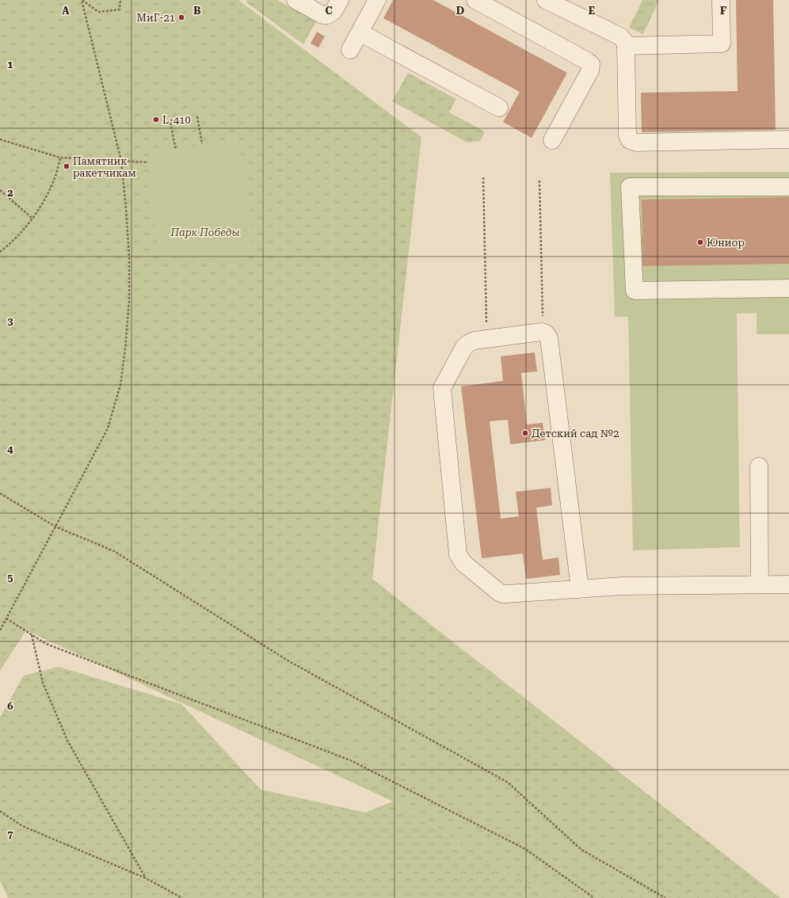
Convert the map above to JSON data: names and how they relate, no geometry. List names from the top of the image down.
{
  "parks": ["Парк Победы"],
  "places": [
    "МиГ-21",
    "L-410",
    "Памятник ракетчикам",
    "Юниор",
    "Детский сад №2"
  ],
  "grid": {
    "columns": [
      "A",
      "B",
      "C",
      "D",
      "E",
      "F"
    ],
    "rows": [
      "1",
      "2",
      "3",
      "4",
      "5",
      "6",
      "7"
    ]
  }
}
